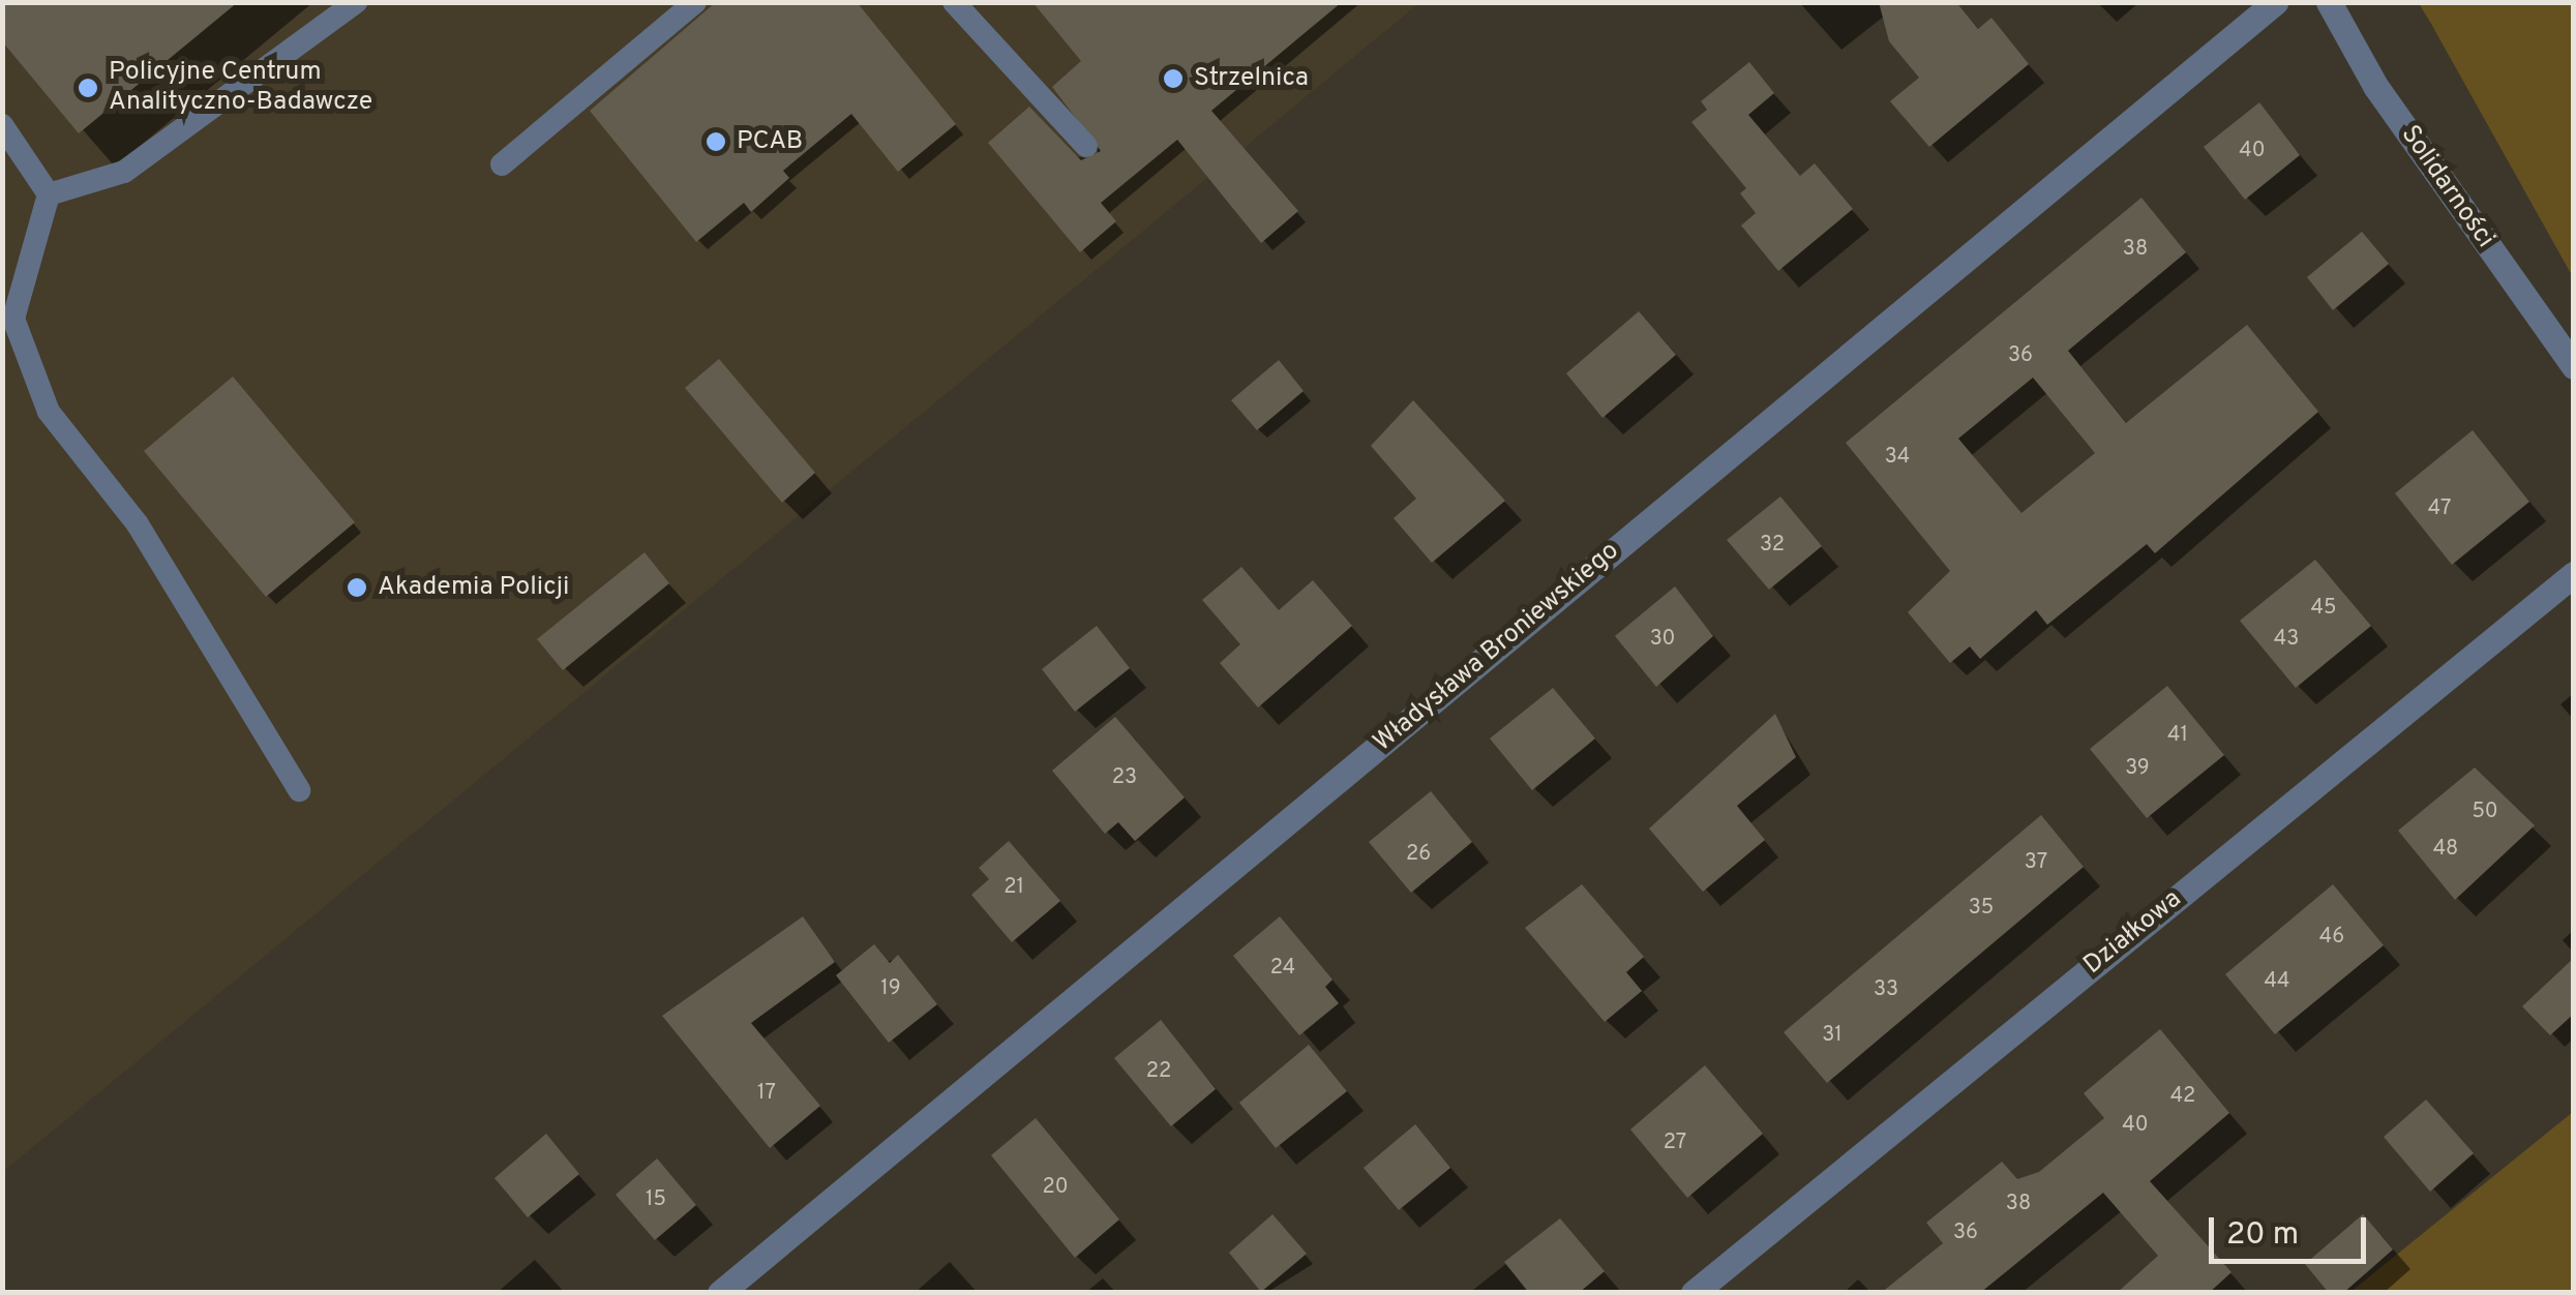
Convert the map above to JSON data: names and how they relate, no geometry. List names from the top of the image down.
{
  "streets": {
    "street": ["Solidarności", "Władysława Broniewskiego", "Działkowa"]
  },
  "places": [
    "Strzelnica",
    "Policyjne Centrum Analityczno-Badawcze",
    "PCAB",
    "Akademia Policji"
  ],
  "house_numbers": [
    "40",
    "38",
    "36",
    "34",
    "47",
    "32",
    "45",
    "30",
    "43",
    "41",
    "39",
    "23",
    "50",
    "48",
    "26",
    "37",
    "21",
    "35",
    "46",
    "24",
    "44",
    "19",
    "33",
    "31",
    "22",
    "17",
    "42",
    "40",
    "27",
    "20",
    "15",
    "38",
    "36"
  ],
  "scale_bar": "20 m"
}
